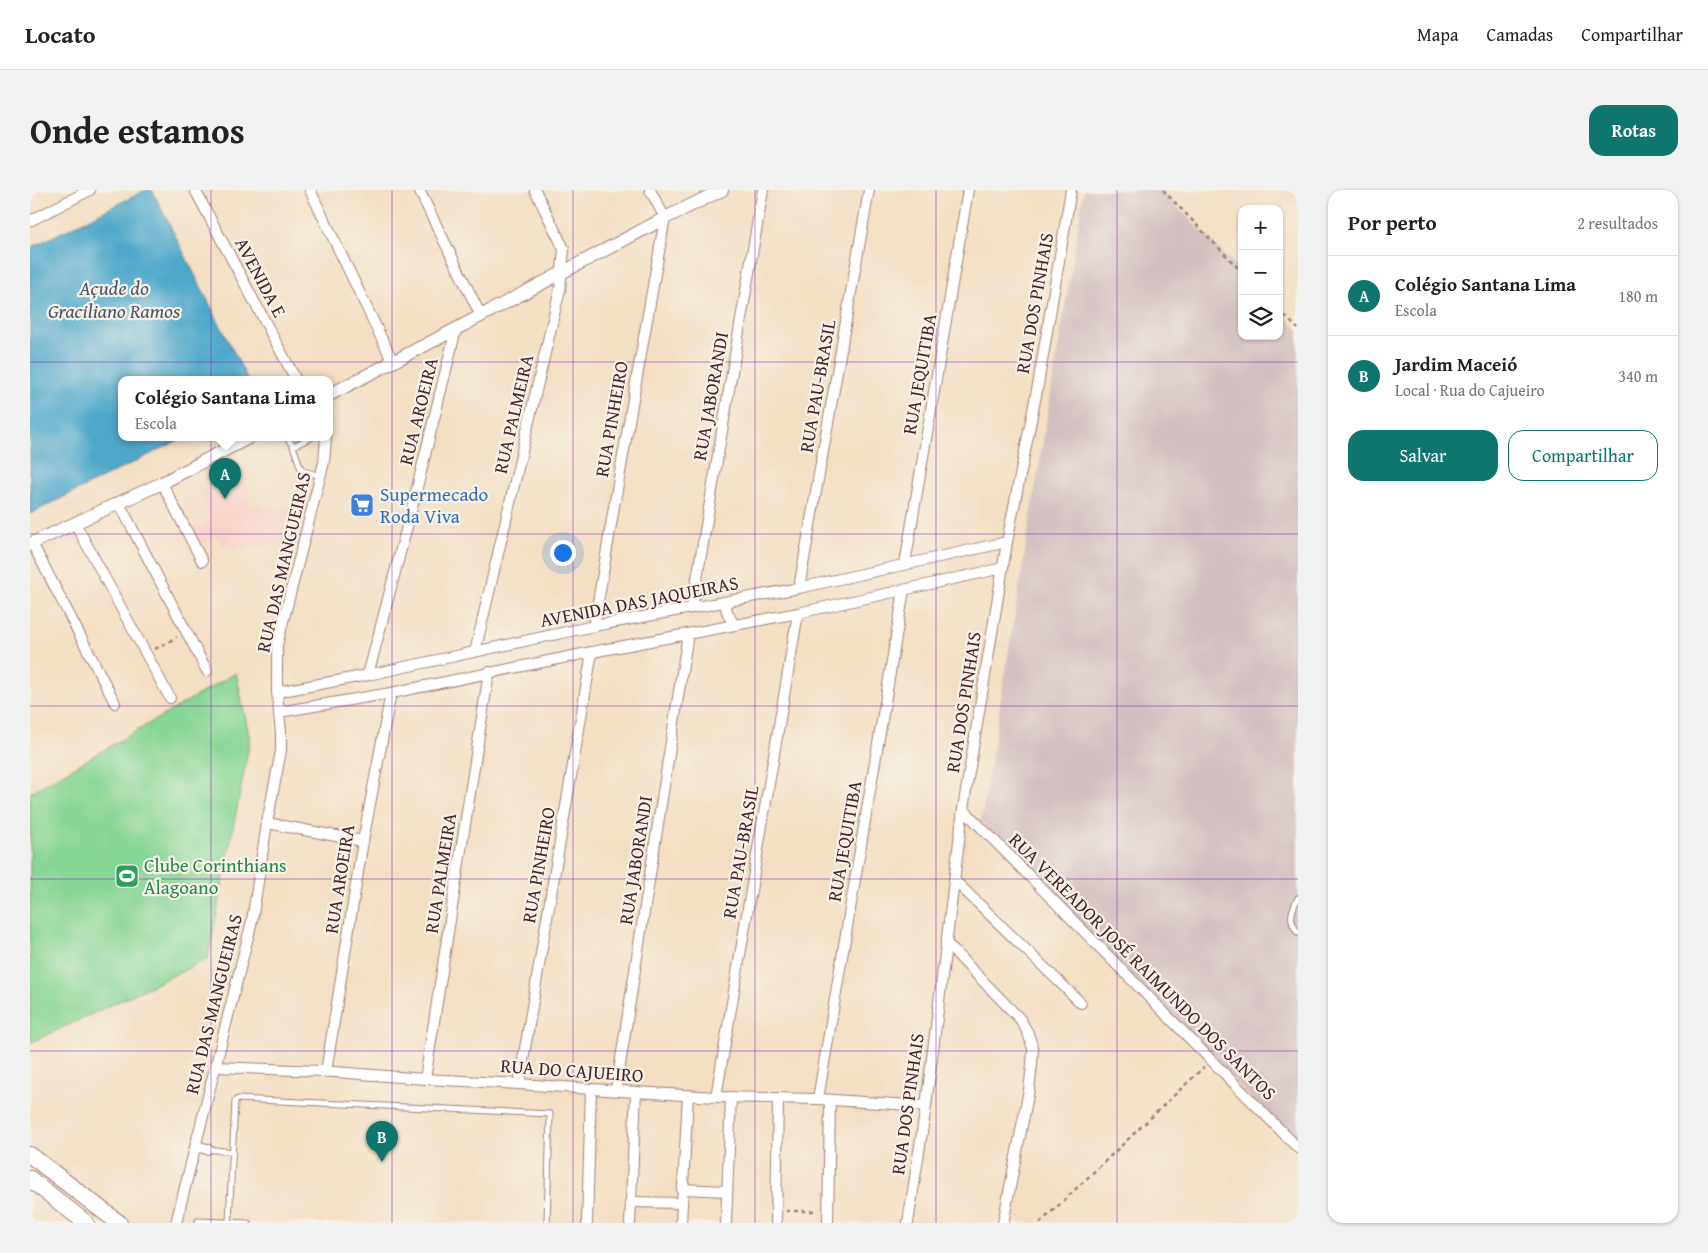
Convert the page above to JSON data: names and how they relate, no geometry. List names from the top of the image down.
{
  "streets": {
    "street": [
      "AVENIDA E",
      "RUA DOS PINHAIS",
      "RUA JEQUITIBA",
      "RUA PAU-BRASIL",
      "RUA JABORANDI",
      "RUA AROEIRA",
      "RUA PALMEIRA",
      "RUA PINHEIRO",
      "RUA DAS MANGUEIRAS",
      "AVENIDA DAS JAQUEIRAS",
      "RUA VEREADOR JOSÉ RAIMUNDO DOS SANTOS",
      "RUA DO CAJUEIRO"
    ]
  },
  "crossings": [
    ["RUA DOS PINHAIS", "AVENIDA DAS JAQUEIRAS"],
    ["RUA DOS PINHAIS", "RUA VEREADOR JOSÉ RAIMUNDO DOS SANTOS"],
    ["RUA DOS PINHAIS", "RUA DO CAJUEIRO"],
    ["RUA JEQUITIBA", "AVENIDA DAS JAQUEIRAS"],
    ["RUA JEQUITIBA", "RUA DO CAJUEIRO"],
    ["RUA PAU-BRASIL", "AVENIDA DAS JAQUEIRAS"],
    ["RUA PAU-BRASIL", "RUA DO CAJUEIRO"],
    ["RUA JABORANDI", "AVENIDA DAS JAQUEIRAS"],
    ["RUA JABORANDI", "RUA DO CAJUEIRO"],
    ["RUA AROEIRA", "AVENIDA DAS JAQUEIRAS"],
    ["RUA AROEIRA", "RUA DO CAJUEIRO"],
    ["RUA PALMEIRA", "AVENIDA DAS JAQUEIRAS"],
    ["RUA PALMEIRA", "RUA DO CAJUEIRO"],
    ["RUA PINHEIRO", "AVENIDA DAS JAQUEIRAS"],
    ["RUA PINHEIRO", "RUA DO CAJUEIRO"],
    ["RUA DAS MANGUEIRAS", "AVENIDA DAS JAQUEIRAS"],
    ["RUA DAS MANGUEIRAS", "RUA DO CAJUEIRO"]
  ],
  "water": ["Açude do Graciliano Ramos"],
  "places": {
    "supermarket": ["Supermecado Roda Viva"],
    "sports": ["Clube Corinthians Alagoano"]
  },
  "page": {
    "header": "Locato",
    "nav": ["Mapa", "Camadas", "Compartilhar"],
    "title": "Onde estamos",
    "buttons": [
      "Rotas",
      ["Salvar", "Compartilhar"]
    ],
    "heading": ["Por perto", "2 resultados"],
    "map_buttons": ["+", "−"],
    "list": [
      {
        "mark": "A",
        "name": "Colégio Santana Lima",
        "note": "Escola",
        "value": "180 m"
      },
      {
        "mark": "B",
        "name": "Jardim Maceió",
        "note": "Local · Rua do Cajueiro",
        "value": "340 m"
      }
    ],
    "popup": ["Colégio Santana Lima", "Escola"],
    "pins": ["A", "B"]
  }
}
